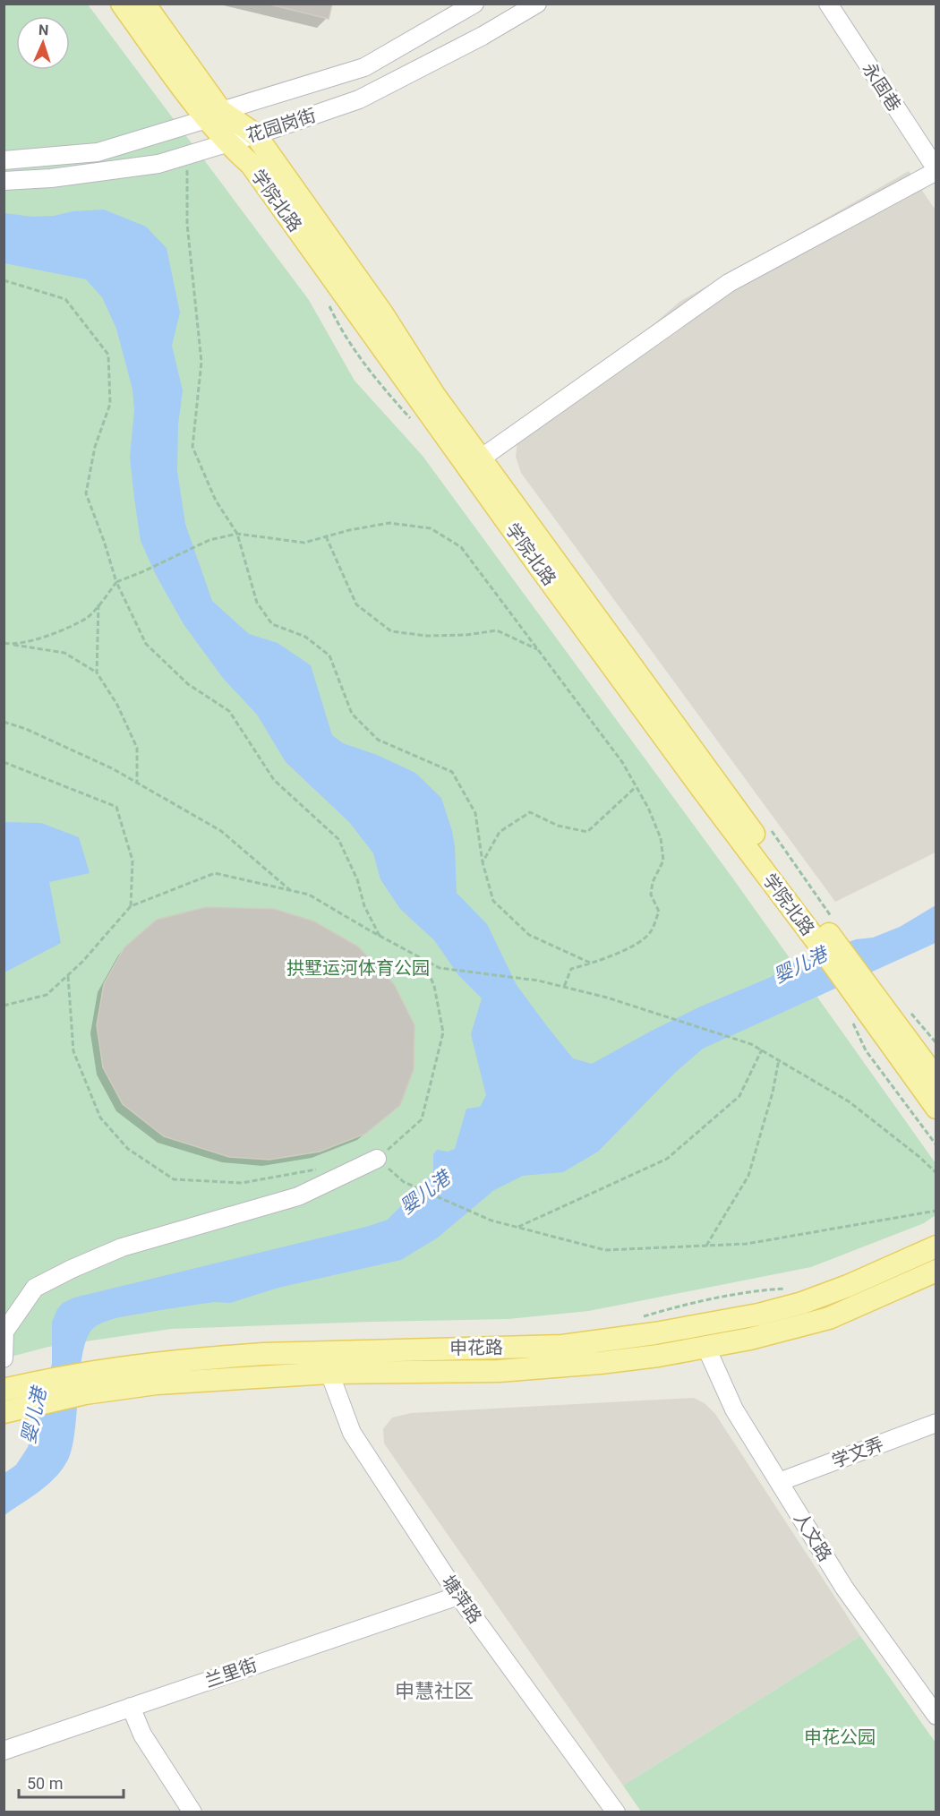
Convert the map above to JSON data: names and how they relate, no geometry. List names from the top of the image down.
{
  "streets": {
    "main road": ["学院北路", "申花路"],
    "street": [
      "永固巷",
      "花园岗街",
      "学文弄",
      "人文路",
      "塘萍路",
      "兰里街"
    ]
  },
  "crossings": [
    ["花园岗街", "学院北路"],
    ["申花路", "人文路"],
    ["申花路", "塘萍路"],
    ["学文弄", "人文路"],
    ["塘萍路", "兰里街"]
  ],
  "districts": ["申慧社区"],
  "water": ["婴儿港"],
  "parks": ["拱墅运河体育公园", "申花公园"],
  "scale_bar": "50 m",
  "north": "top"
}
